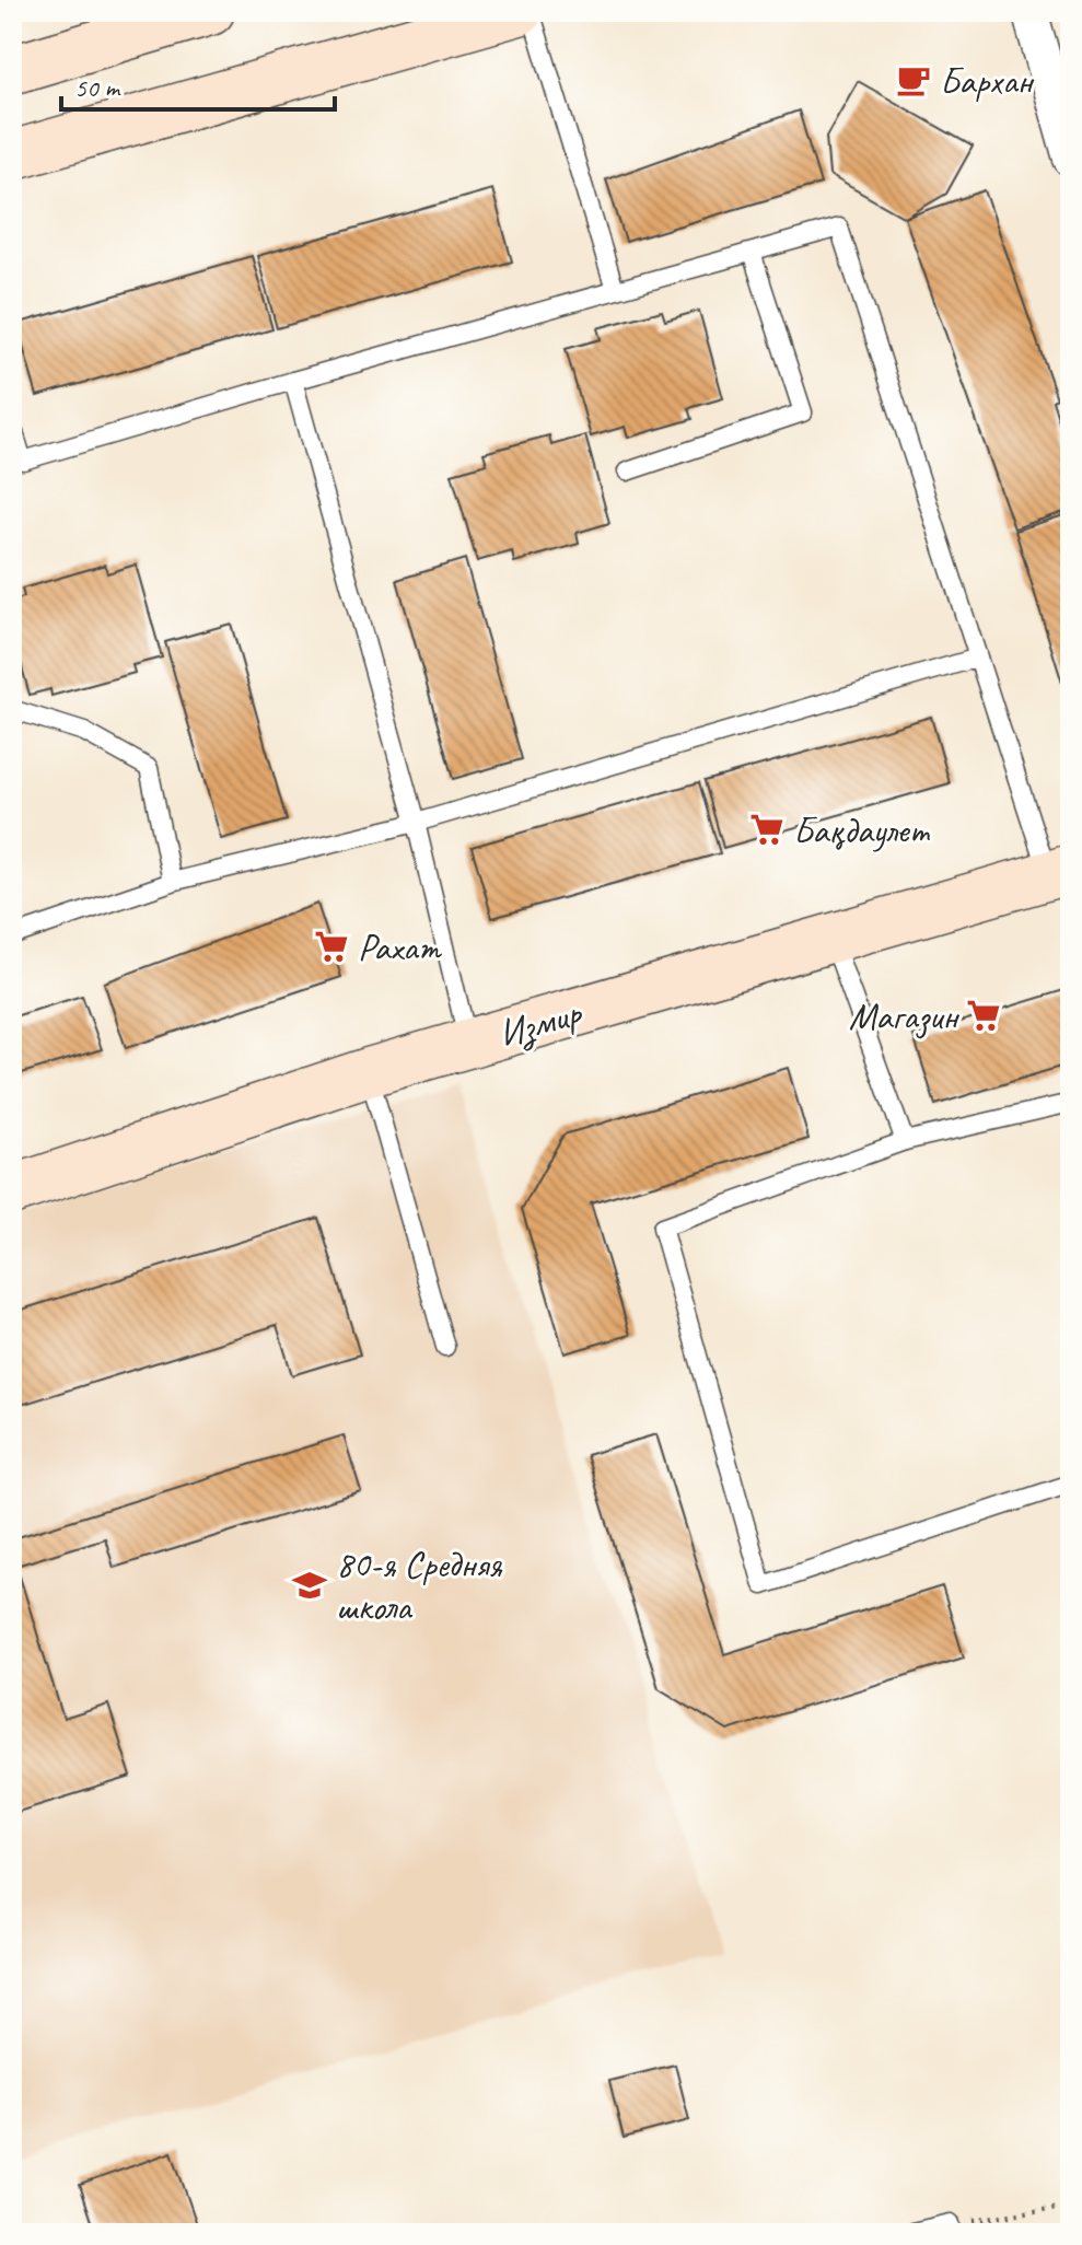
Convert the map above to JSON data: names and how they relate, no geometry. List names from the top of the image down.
{
  "streets": {
    "street": ["Измир"]
  },
  "places": {
    "cafe": ["Бархан"],
    "supermarket": ["Бақдаулет", "Рахат", "Магазин"],
    "school or university": ["80-я Средняя школа"]
  },
  "scale_bar": "50 m"
}
